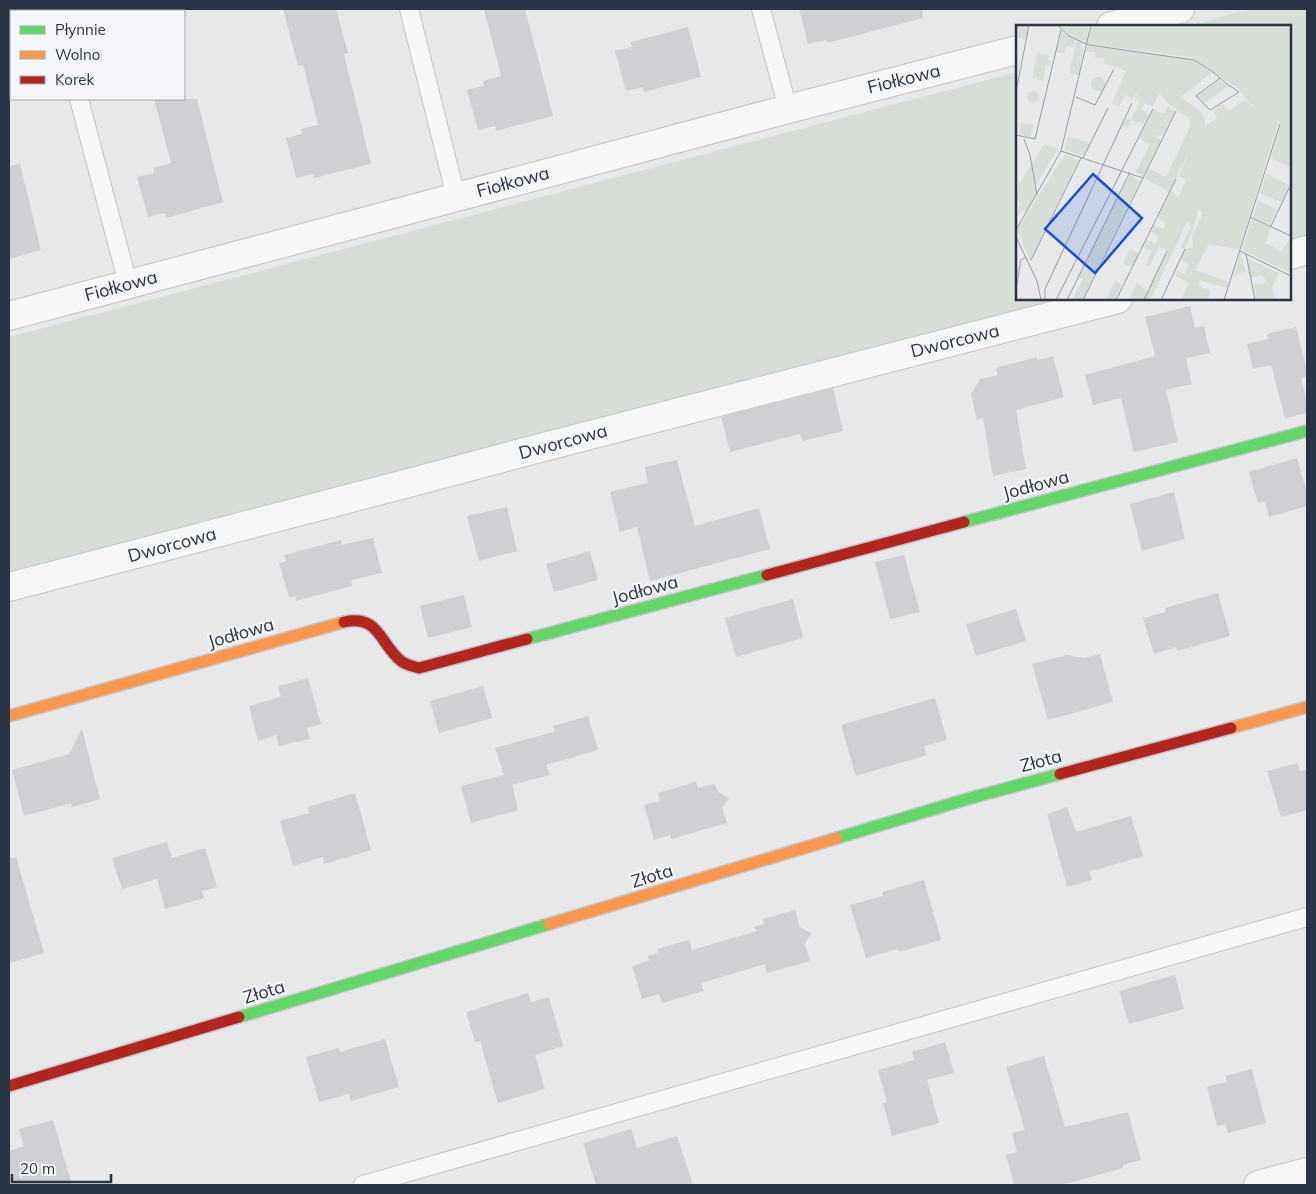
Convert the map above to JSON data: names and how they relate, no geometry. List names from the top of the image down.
{
  "streets": {
    "street": [
      "Fiołkowa",
      "Dworcowa",
      "Jodłowa",
      "Złota"
    ]
  },
  "legend": ["Płynnie", "Wolno", "Korek"],
  "scale_bar": "20 m"
}
